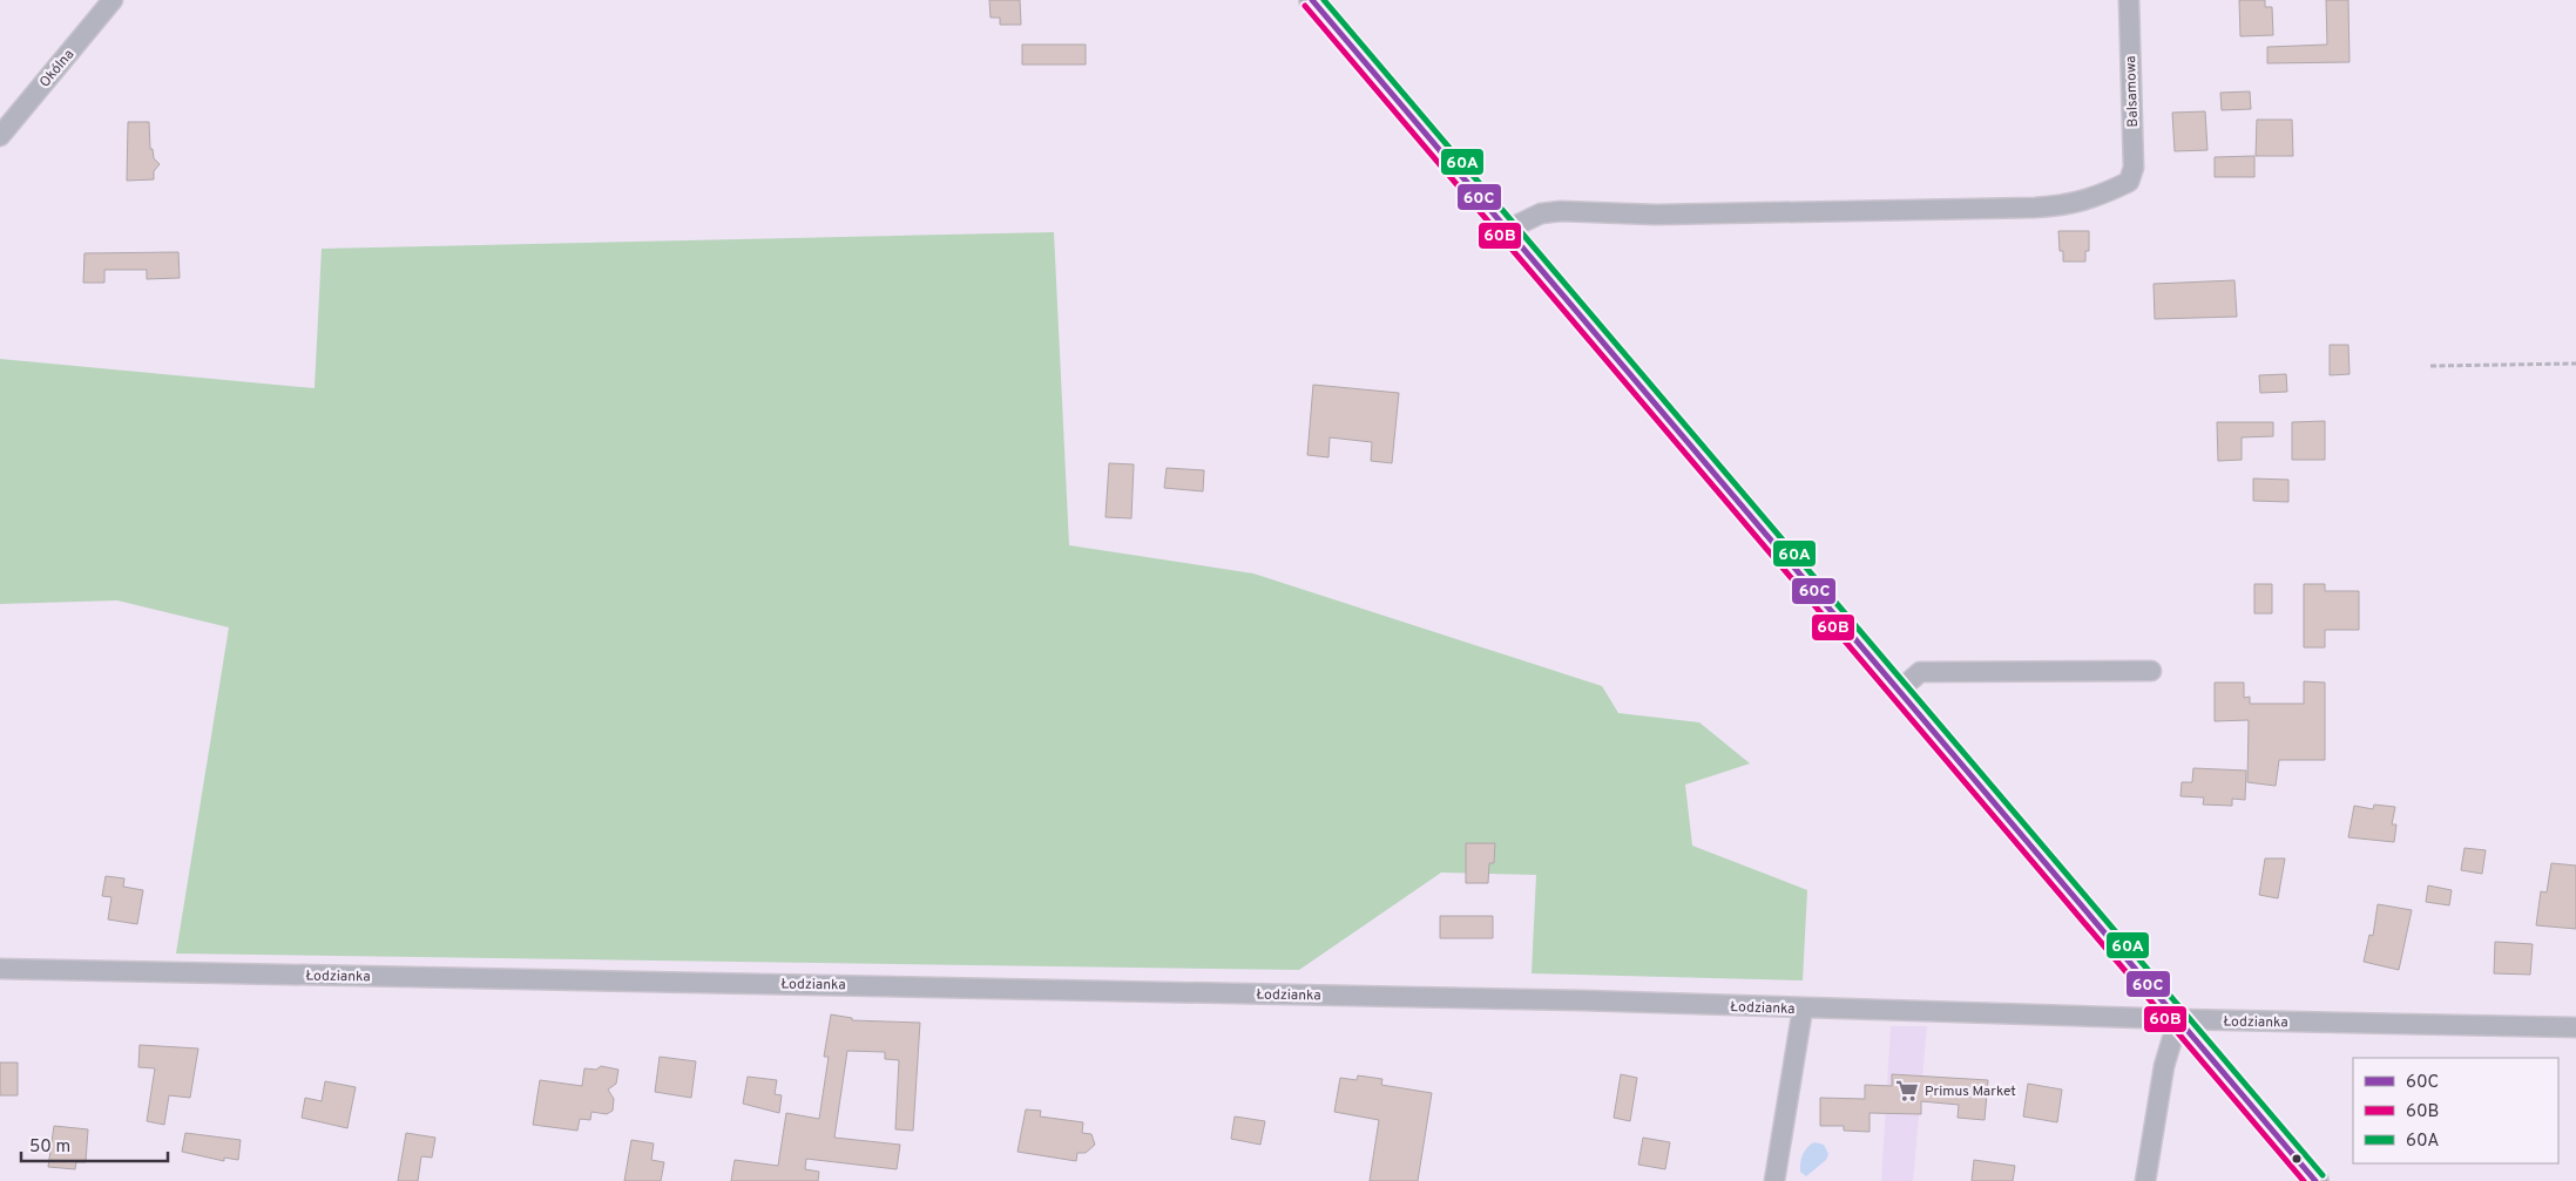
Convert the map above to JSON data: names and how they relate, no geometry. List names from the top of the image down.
{
  "streets": {
    "street": ["Okólna", "Balsamowa", "Łodzianka"]
  },
  "places": {
    "supermarket": ["Primus Market"]
  },
  "lines": ["transit line 60C", "transit line 60A", "transit line 60B"],
  "legend": ["60C", "60B", "60A"],
  "scale_bar": "50 m"
}
